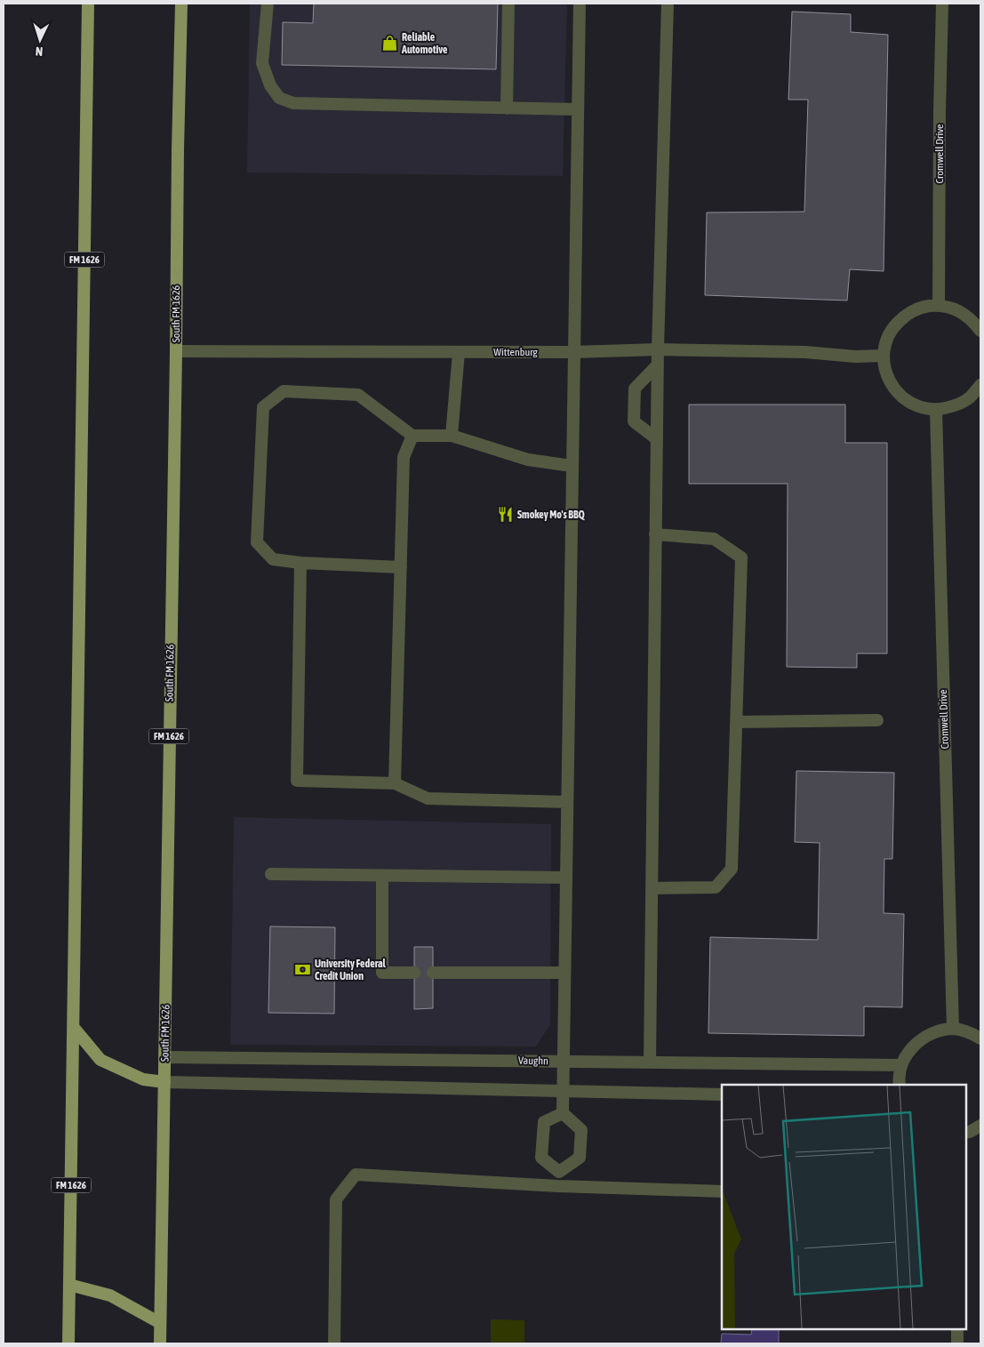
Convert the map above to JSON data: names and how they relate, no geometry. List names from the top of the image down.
{
  "streets": {
    "main road": ["FM 1626", "South FM 1626"],
    "street": ["Cromwell Drive", "Wittenburg", "Vaughn"]
  },
  "crossings": [
    ["South FM 1626", "Wittenburg"],
    ["South FM 1626", "Vaughn"]
  ],
  "places": {
    "shop": ["Reliable Automotive"],
    "restaurant": ["Smokey Mo's BBQ"],
    "bank": ["University Federal Credit Union"]
  },
  "north": "bottom"
}
